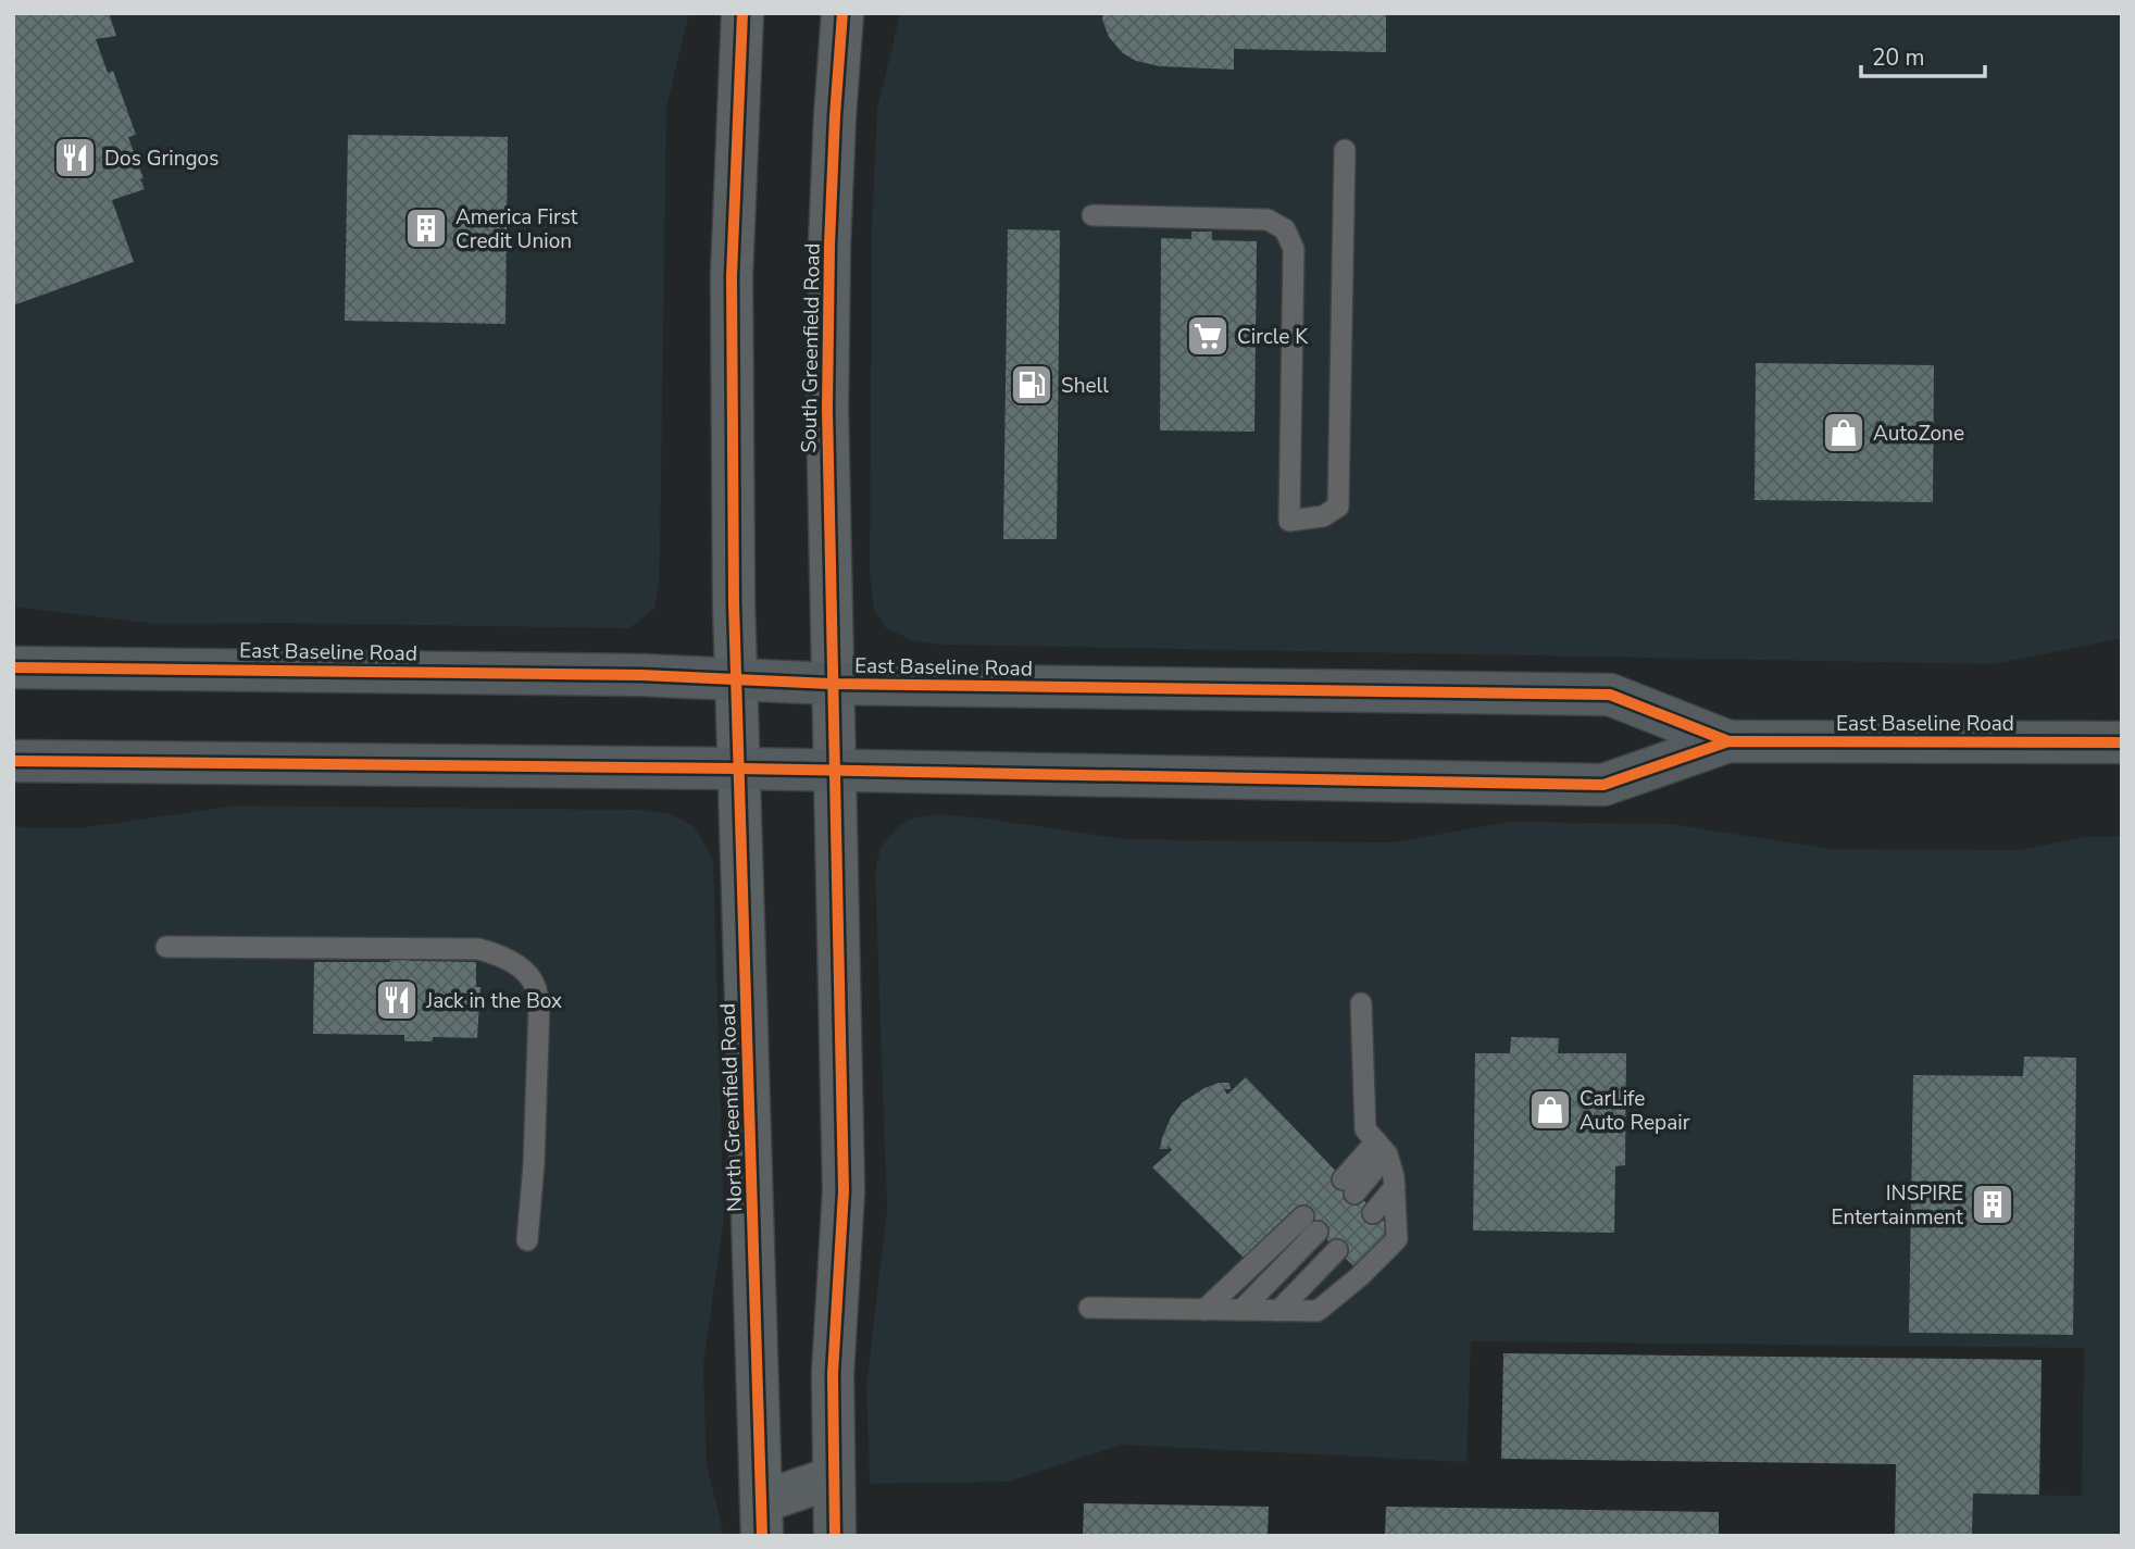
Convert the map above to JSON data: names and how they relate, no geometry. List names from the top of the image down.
{
  "streets": {
    "main road": ["South Greenfield Road", "East Baseline Road", "North Greenfield Road"]
  },
  "crossings": [
    ["South Greenfield Road", "East Baseline Road"],
    ["East Baseline Road", "North Greenfield Road"]
  ],
  "places": {
    "restaurant": ["Dos Gringos", "Jack in the Box"],
    "building": ["America First Credit Union", "INSPIRE Entertainment"],
    "supermarket": ["Circle K"],
    "fuel station": ["Shell"],
    "shop": ["AutoZone", "CarLife Auto Repair"]
  },
  "scale_bar": "20 m"
}
